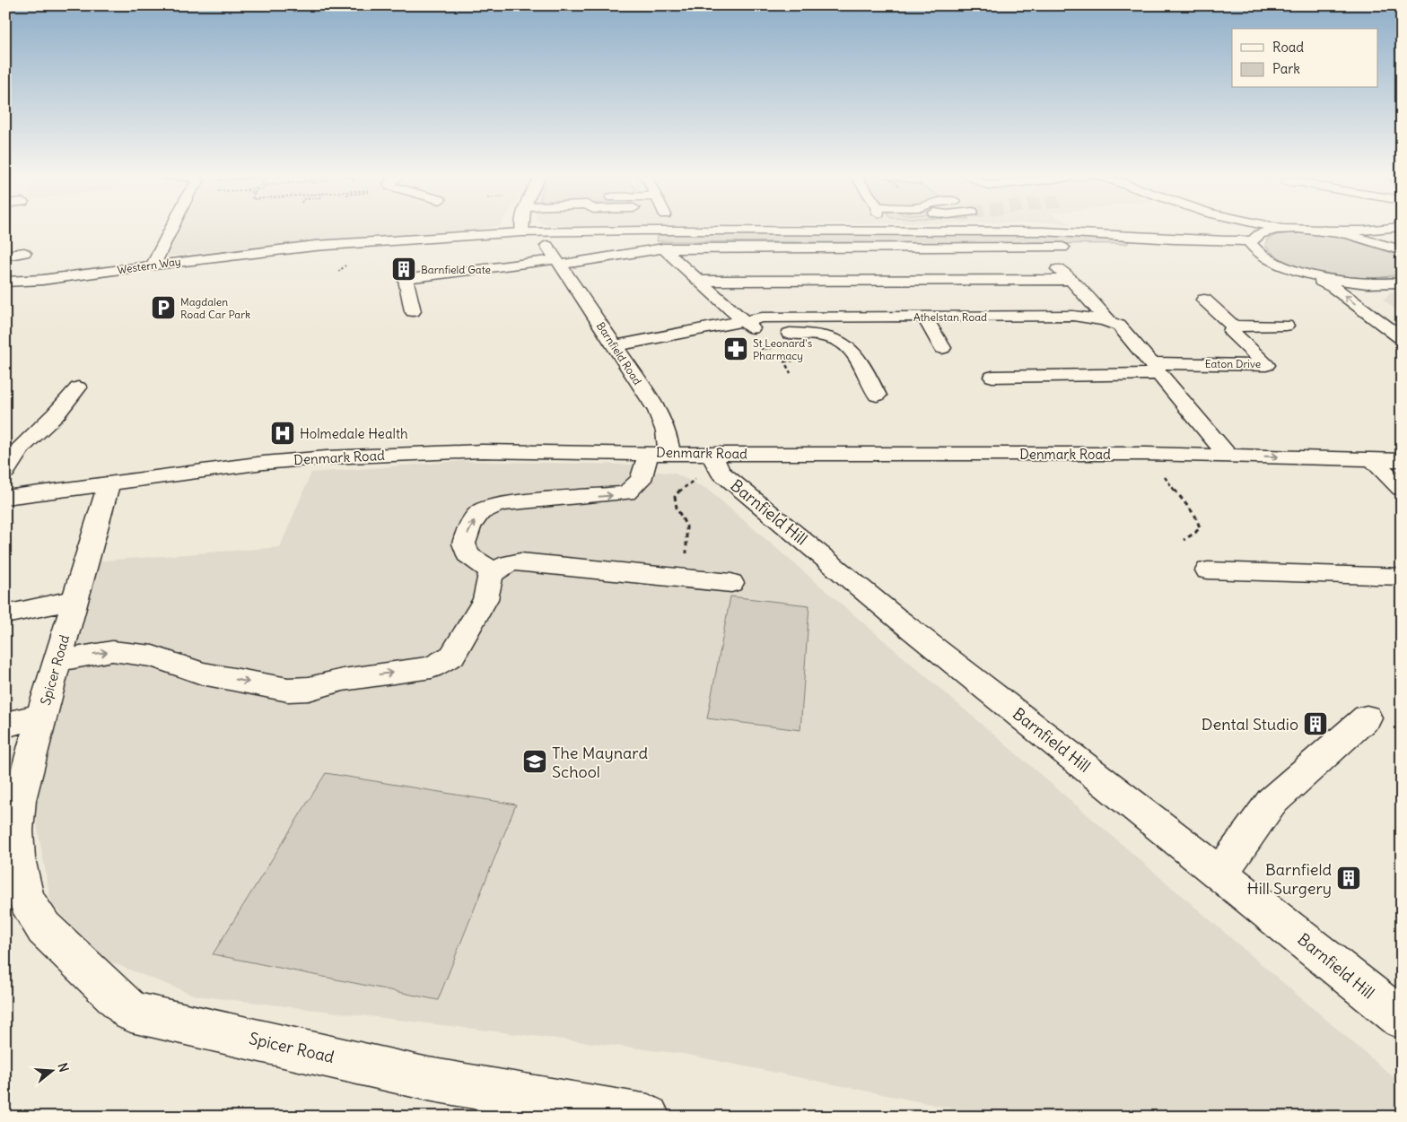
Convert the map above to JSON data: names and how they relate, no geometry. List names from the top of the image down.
{
  "streets": {
    "street": [
      "Western Way",
      "Athelstan Road",
      "Barnfield Road",
      "Eaton Drive",
      "Denmark Road",
      "Barnfield Hill",
      "Spicer Road"
    ]
  },
  "crossings": [
    ["Athelstan Road", "Barnfield Road"],
    ["Barnfield Road", "Denmark Road"],
    ["Denmark Road", "Barnfield Hill"],
    ["Denmark Road", "Spicer Road"]
  ],
  "places": {
    "building": ["Barnfield Gate", "Dental Studio", "Barnfield Hill Surgery"],
    "parking": ["Magdalen Road Car Park"],
    "pharmacy": ["St Leonard's Pharmacy"],
    "hospital": ["Holmedale Health"],
    "school or university": ["The Maynard School"]
  },
  "legend": ["Road", "Park"],
  "north": "right"
}
